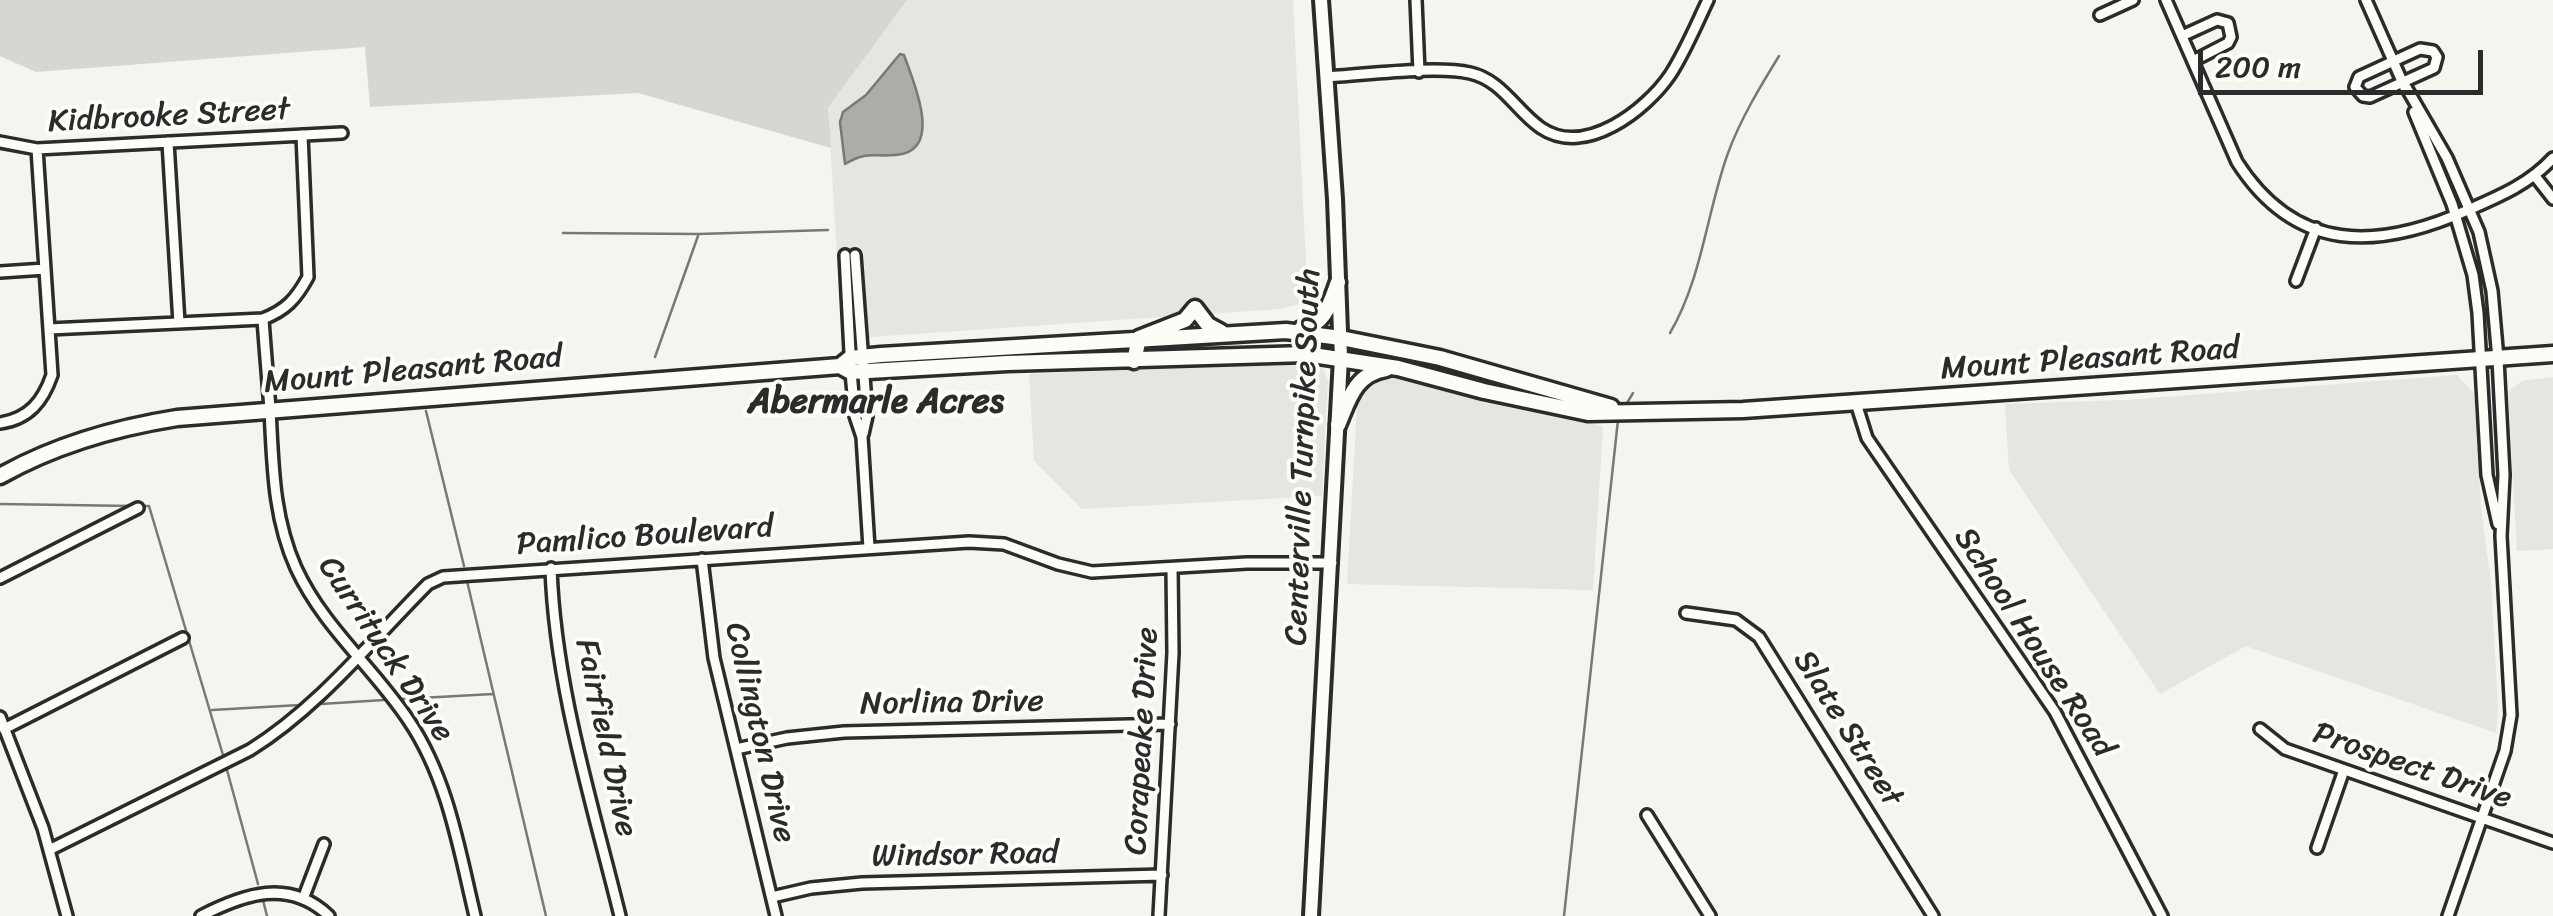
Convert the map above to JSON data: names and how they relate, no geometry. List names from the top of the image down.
{
  "streets": {
    "highway": ["Mount Pleasant Road"],
    "main road": ["Centerville Turnpike South"],
    "street": [
      "Kidbrooke Street",
      "Pamlico Boulevard",
      "School House Road",
      "Currituck Drive",
      "Norlina Drive",
      "Slate Street",
      "Collington Drive",
      "Fairfield Drive",
      "Corapeake Drive",
      "Prospect Drive",
      "Windsor Road"
    ]
  },
  "crossings": [
    ["Mount Pleasant Road", "Centerville Turnpike South"],
    ["Mount Pleasant Road", "School House Road"],
    ["Mount Pleasant Road", "Currituck Drive"],
    ["Centerville Turnpike South", "Pamlico Boulevard"],
    ["Pamlico Boulevard", "Currituck Drive"],
    ["Pamlico Boulevard", "Collington Drive"],
    ["Pamlico Boulevard", "Fairfield Drive"],
    ["Pamlico Boulevard", "Corapeake Drive"],
    ["Norlina Drive", "Collington Drive"],
    ["Norlina Drive", "Corapeake Drive"],
    ["Collington Drive", "Windsor Road"],
    ["Corapeake Drive", "Windsor Road"]
  ],
  "districts": ["Abermarle Acres"],
  "scale_bar": "200 m"
}
